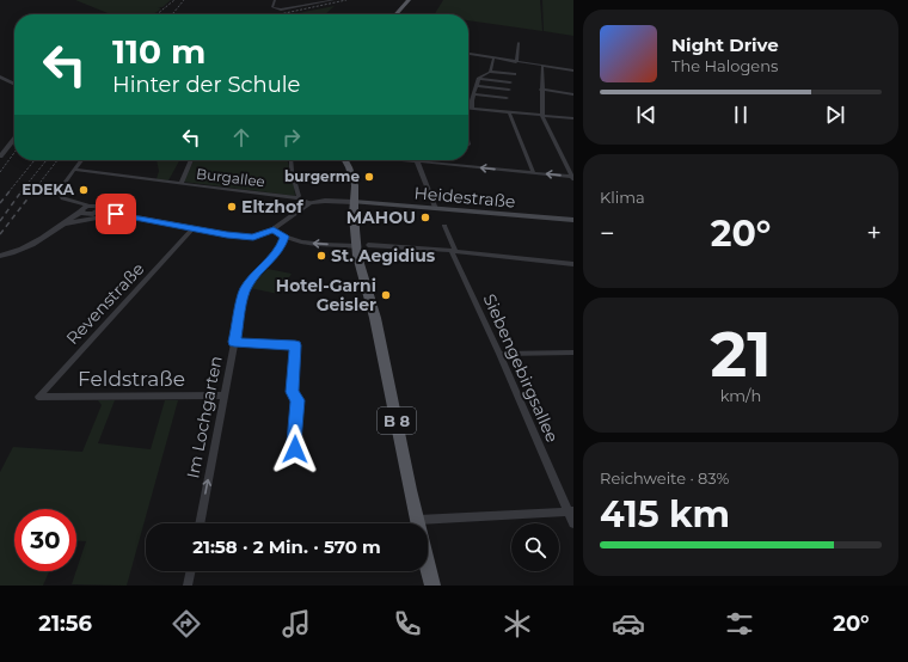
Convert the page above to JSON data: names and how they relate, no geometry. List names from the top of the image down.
{
  "streets": {
    "main road": ["Heidestraße", "B 8"],
    "street": [
      "Burgallee",
      "Revenstraße",
      "Siebengebirgsallee",
      "Feldstraße",
      "Im Lochgarten"
    ]
  },
  "crossings": [
    ["Heidestraße", "B 8"],
    ["Revenstraße", "Feldstraße"],
    ["Feldstraße", "Im Lochgarten"]
  ],
  "one_way": ["Im Lochgarten"],
  "places": [
    "burgerme",
    "EDEKA",
    "Eltzhof",
    "MAHOU",
    "St. Aegidius",
    "Hotel-Garni Geisler"
  ],
  "page": {
    "turn": ["110 m", "Hinter der Schule"],
    "song": ["Night Drive", "The Halogens"],
    "tile": [
      "Klima",
      ["21", "km/h"],
      ["Reichweite · 83%", "415 km"]
    ],
    "heat": ["−", "20°", "+"],
    "limit": "30",
    "trip": "21:58 · 2 Min. · 570 m",
    "tabs": ["21:56", "20°"]
  }
}
